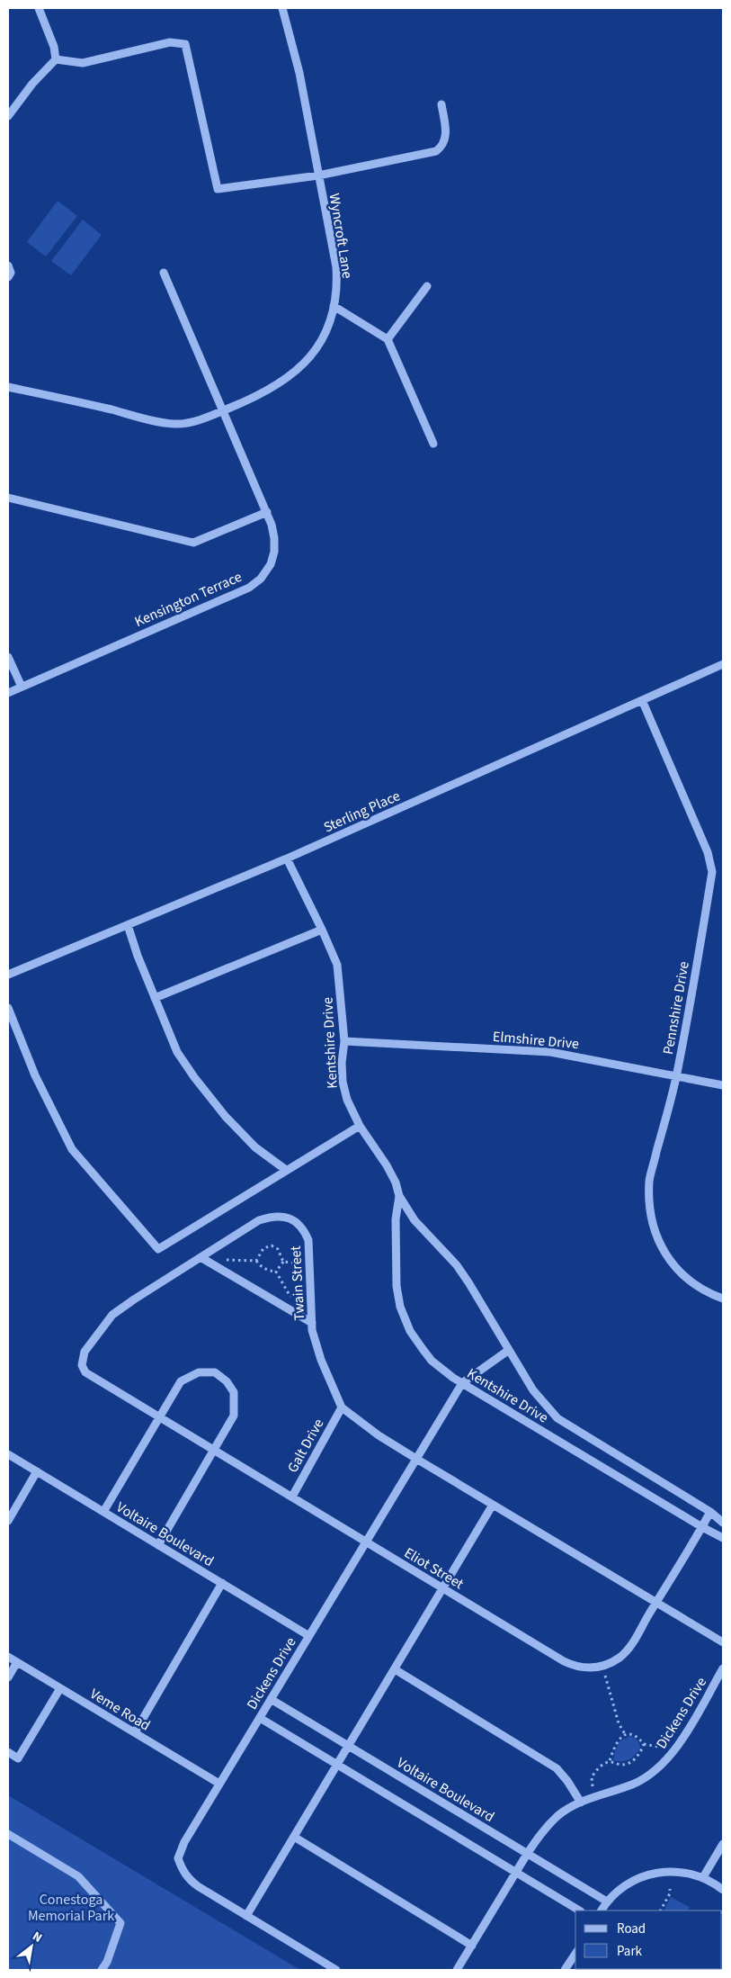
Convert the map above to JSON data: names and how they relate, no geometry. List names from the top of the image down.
{
  "streets": {
    "street": [
      "Wyncroft Lane",
      "Kensington Terrace",
      "Sterling Place",
      "Pennshire Drive",
      "Elmshire Drive",
      "Kentshire Drive",
      "Twain Street",
      "Galt Drive",
      "Voltaire Boulevard",
      "Eliot Street",
      "Dickens Drive",
      "Veme Road"
    ]
  },
  "crossings": [
    ["Wyncroft Lane", "Kensington Terrace"],
    ["Sterling Place", "Pennshire Drive"],
    ["Sterling Place", "Kentshire Drive"],
    ["Pennshire Drive", "Elmshire Drive"],
    ["Elmshire Drive", "Kentshire Drive"],
    ["Kentshire Drive", "Eliot Street"],
    ["Kentshire Drive", "Dickens Drive"],
    ["Twain Street", "Galt Drive"],
    ["Twain Street", "Eliot Street"],
    ["Twain Street", "Dickens Drive"],
    ["Galt Drive", "Eliot Street"],
    ["Voltaire Boulevard", "Dickens Drive"],
    ["Eliot Street", "Dickens Drive"],
    ["Dickens Drive", "Veme Road"]
  ],
  "parks": ["Conestoga Memorial Park"],
  "legend": ["Road", "Park"],
  "north": "top right"
}
